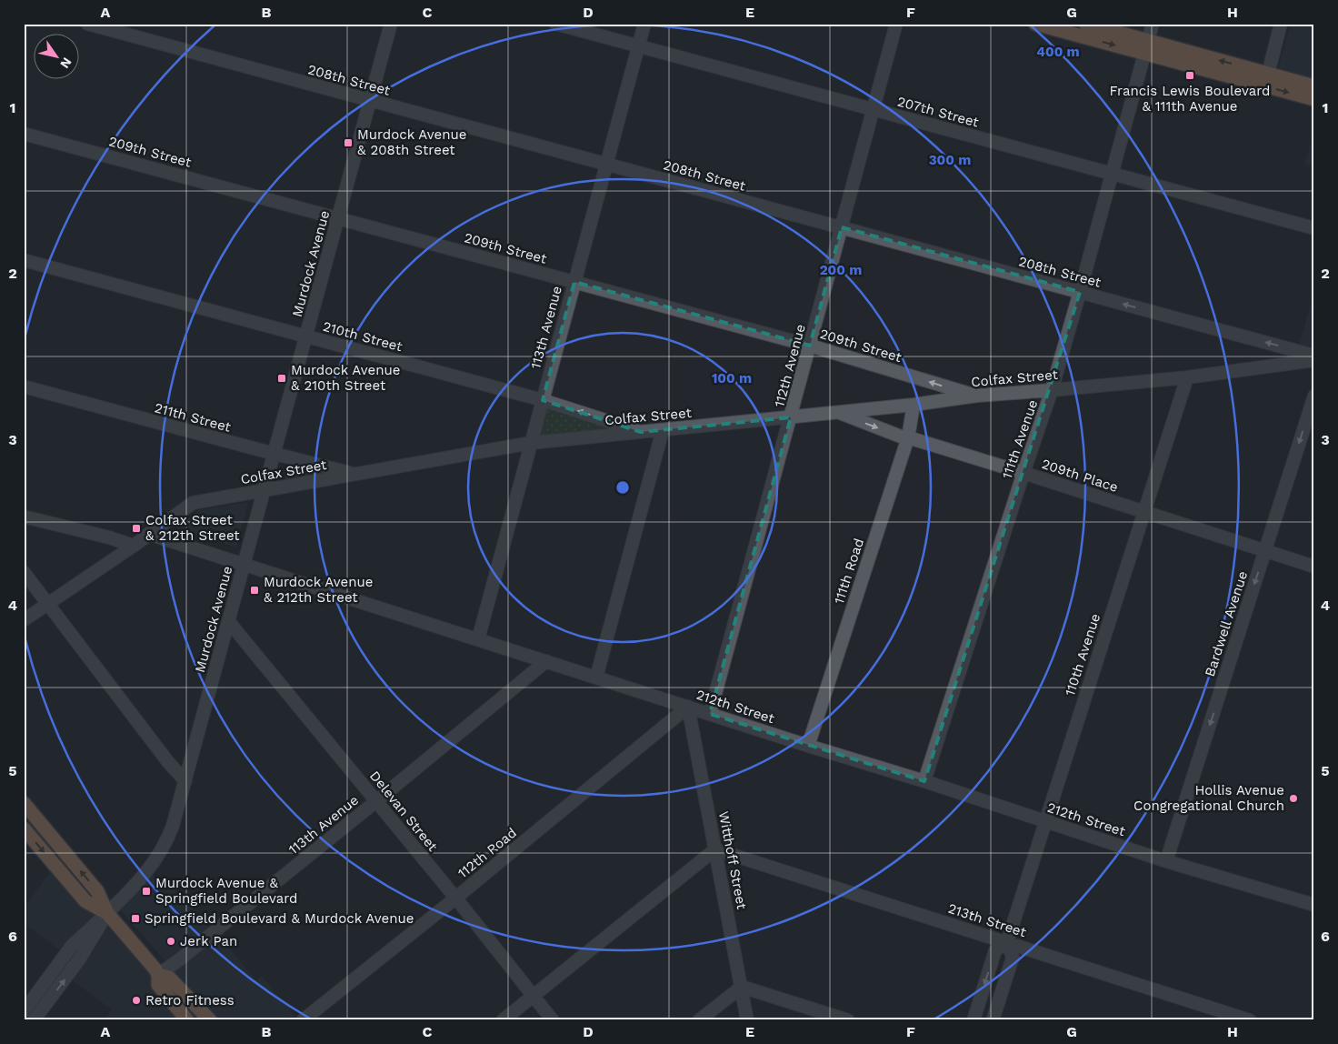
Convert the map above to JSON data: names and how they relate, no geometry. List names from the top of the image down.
{
  "streets": {
    "street": [
      "208th Street",
      "207th Street",
      "209th Street",
      "Murdock Avenue",
      "113th Avenue",
      "210th Street",
      "112th Avenue",
      "Colfax Street",
      "211th Street",
      "111th Avenue",
      "209th Place",
      "111th Road",
      "Bardwell Avenue",
      "110th Avenue",
      "212th Street",
      "Delevan Street",
      "112th Road",
      "Witthoff Street",
      "213th Street"
    ]
  },
  "crossings": [
    ["208th Street", "Murdock Avenue"],
    ["208th Street", "113th Avenue"],
    ["208th Street", "112th Avenue"],
    ["208th Street", "111th Avenue"],
    ["207th Street", "113th Avenue"],
    ["207th Street", "112th Avenue"],
    ["207th Street", "111th Avenue"],
    ["209th Street", "Murdock Avenue"],
    ["209th Street", "113th Avenue"],
    ["209th Street", "112th Avenue"],
    ["209th Street", "Colfax Street"],
    ["Murdock Avenue", "210th Street"],
    ["Murdock Avenue", "Colfax Street"],
    ["Murdock Avenue", "211th Street"],
    ["Murdock Avenue", "212th Street"],
    ["Murdock Avenue", "Delevan Street"],
    ["113th Avenue", "210th Street"],
    ["113th Avenue", "Colfax Street"],
    ["113th Avenue", "212th Street"],
    ["113th Avenue", "Delevan Street"],
    ["210th Street", "Colfax Street"],
    ["112th Avenue", "Colfax Street"],
    ["112th Avenue", "212th Street"],
    ["Colfax Street", "211th Street"],
    ["Colfax Street", "111th Avenue"],
    ["Colfax Street", "209th Place"],
    ["Colfax Street", "111th Road"],
    ["Colfax Street", "110th Avenue"],
    ["Colfax Street", "212th Street"],
    ["111th Avenue", "209th Place"],
    ["111th Avenue", "212th Street"],
    ["209th Place", "111th Road"],
    ["209th Place", "Bardwell Avenue"],
    ["209th Place", "110th Avenue"],
    ["111th Road", "212th Street"],
    ["Bardwell Avenue", "212th Street"],
    ["110th Avenue", "212th Street"],
    ["110th Avenue", "213th Street"],
    ["212th Street", "112th Road"],
    ["212th Street", "Witthoff Street"],
    ["Delevan Street", "112th Road"],
    ["112th Road", "Witthoff Street"],
    ["Witthoff Street", "213th Street"]
  ],
  "one_way": ["Bardwell Avenue"],
  "places": {
    "transit": [
      "Francis Lewis Boulevard & 111th Avenue",
      "Murdock Avenue & 208th Street",
      "Murdock Avenue & 210th Street",
      "Colfax Street & 212th Street",
      "Murdock Avenue & 212th Street",
      "Murdock Avenue & Springfield Boulevard",
      "Springfield Boulevard & Murdock Avenue"
    ],
    "other": ["Hollis Avenue Congregational Church", "Jerk Pan", "Retro Fitness"]
  },
  "north": "bottom right",
  "grid": {
    "columns": [
      "A",
      "B",
      "C",
      "D",
      "E",
      "F",
      "G",
      "H"
    ],
    "rows": [
      "1",
      "2",
      "3",
      "4",
      "5",
      "6"
    ]
  },
  "rings": [
    "400 m",
    "300 m",
    "200 m",
    "100 m"
  ]
}
